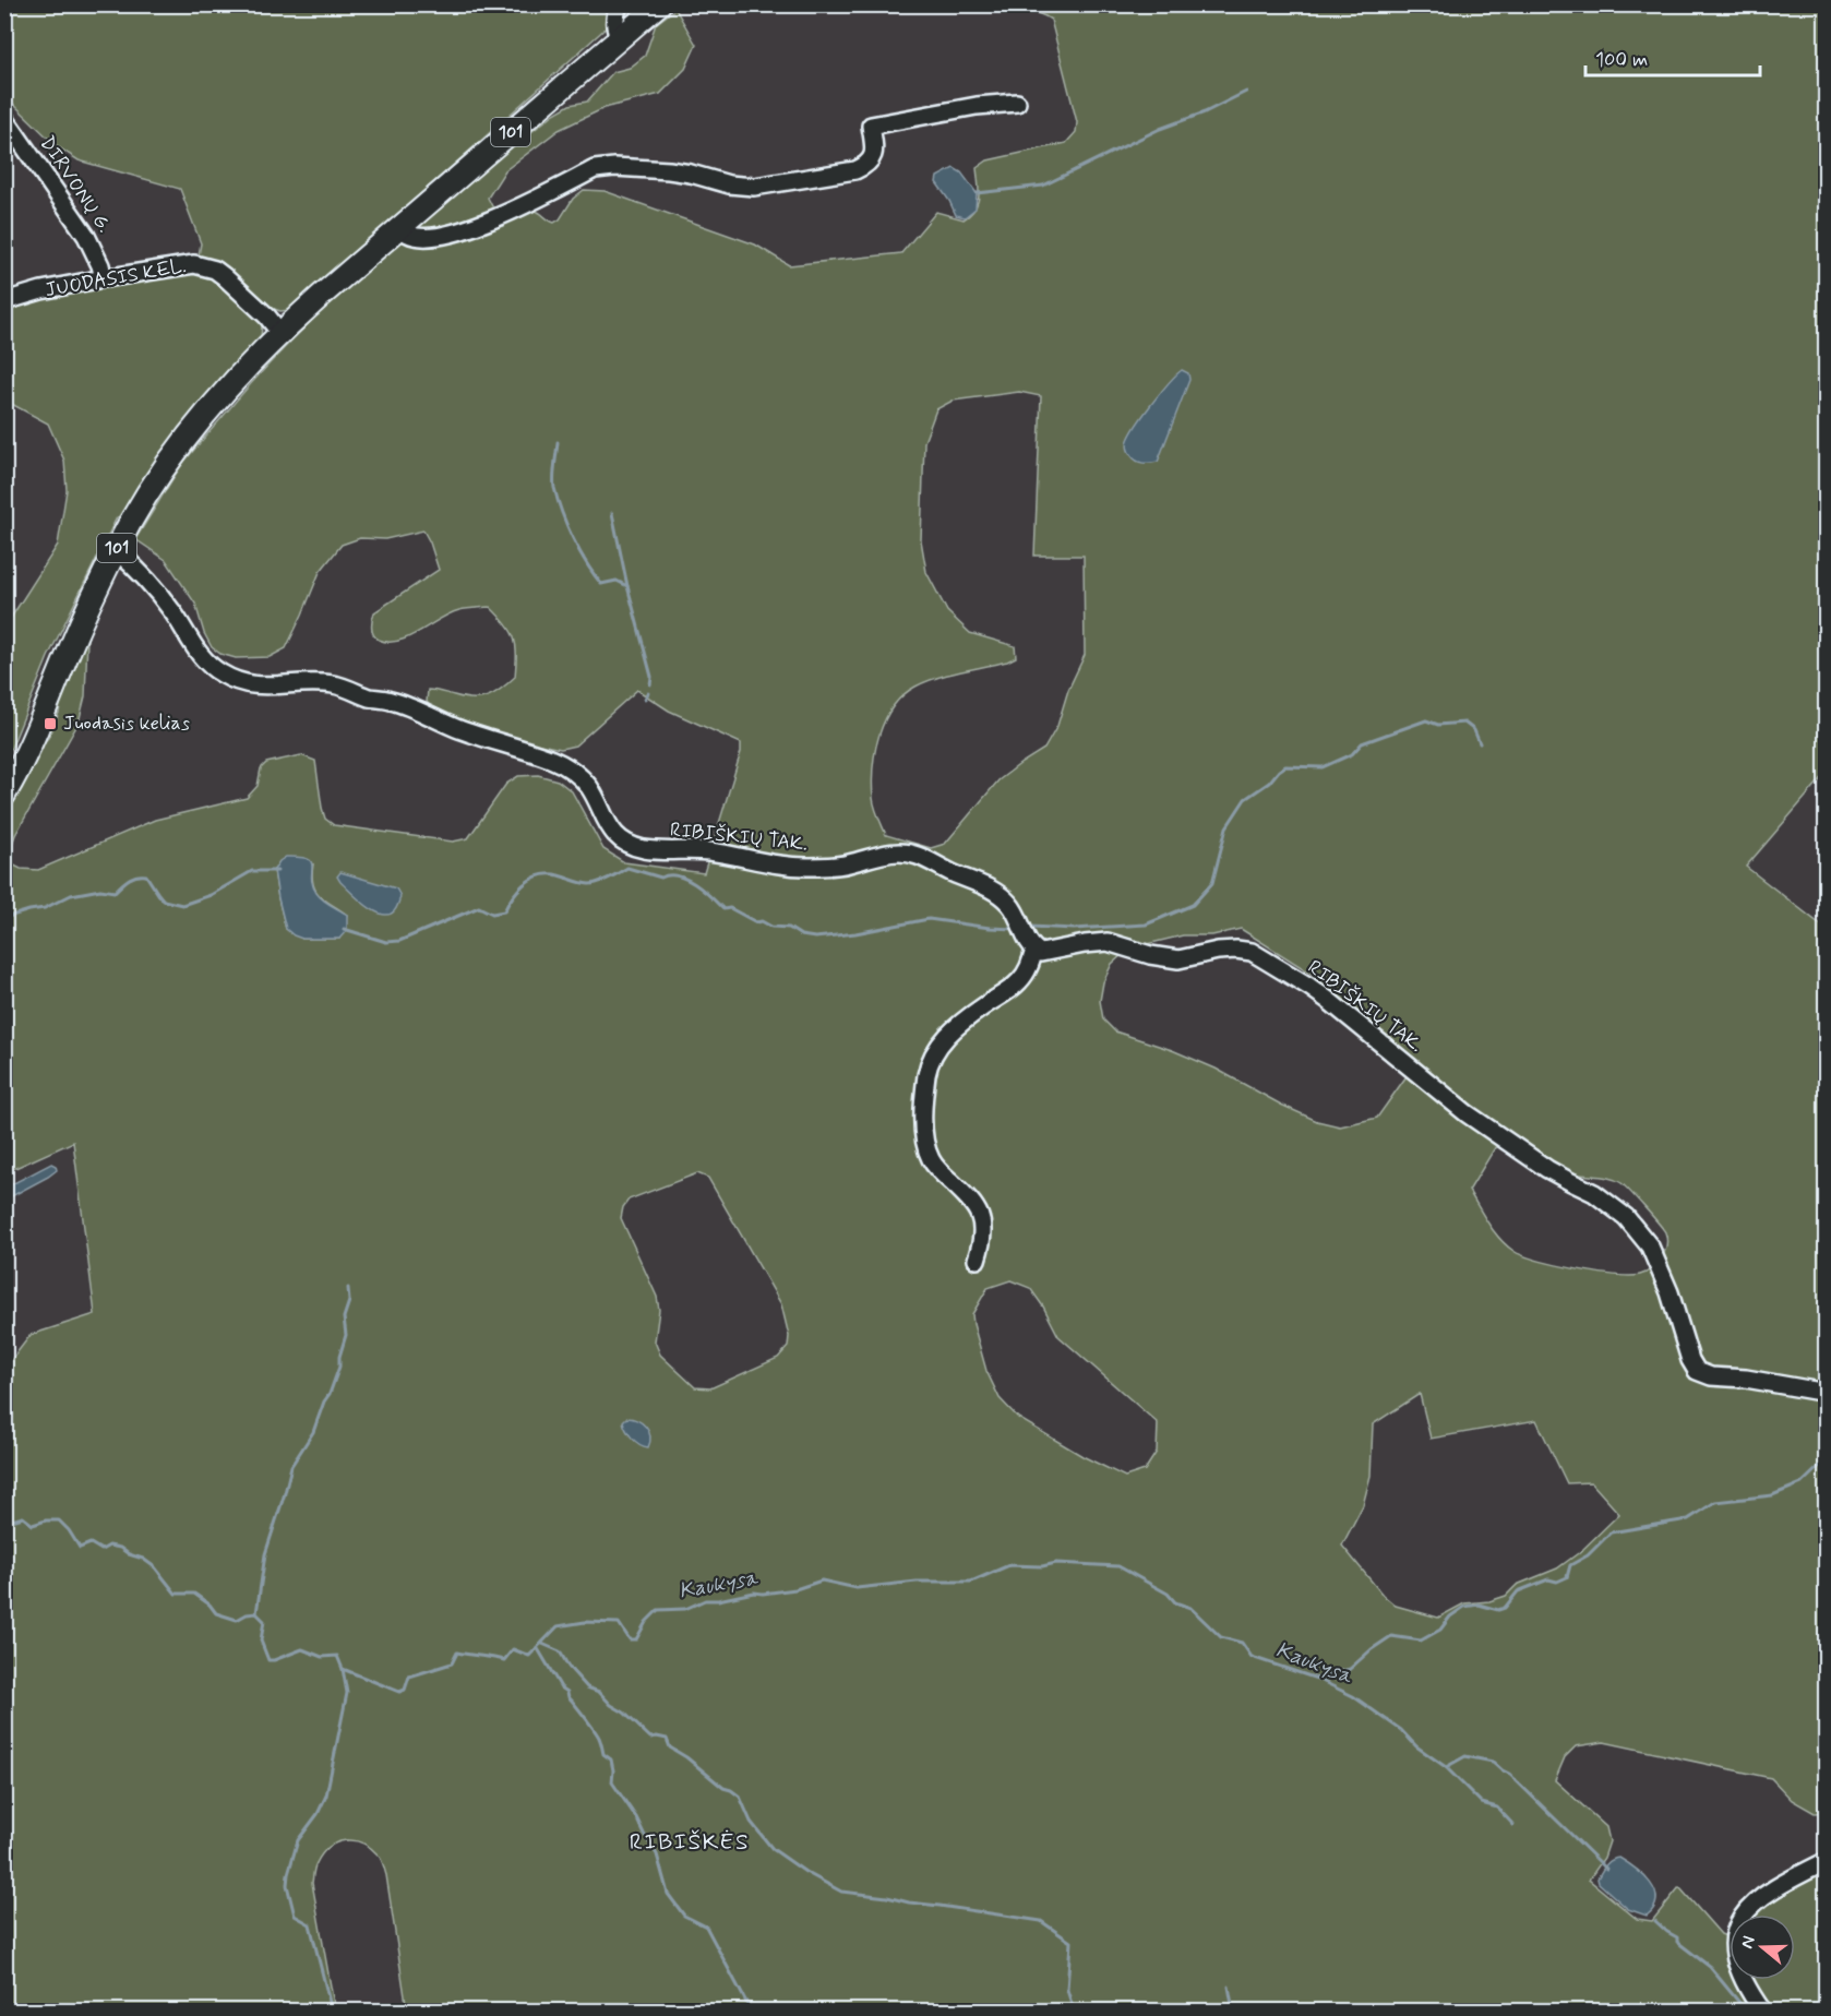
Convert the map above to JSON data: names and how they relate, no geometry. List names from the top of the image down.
{
  "streets": {
    "main road": ["101"],
    "street": ["DIRVONŲ G.", "JUODASIS KEL.", "RIBIŠKIŲ TAK."]
  },
  "crossings": [
    ["101", "JUODASIS KEL."],
    ["101", "RIBIŠKIŲ TAK."],
    ["DIRVONŲ G.", "JUODASIS KEL."]
  ],
  "districts": ["RIBIŠKĖS"],
  "water": ["Kaukysa"],
  "places": {
    "transit": ["Juodasis kelias"]
  },
  "scale_bar": "100 m",
  "north": "left"
}
